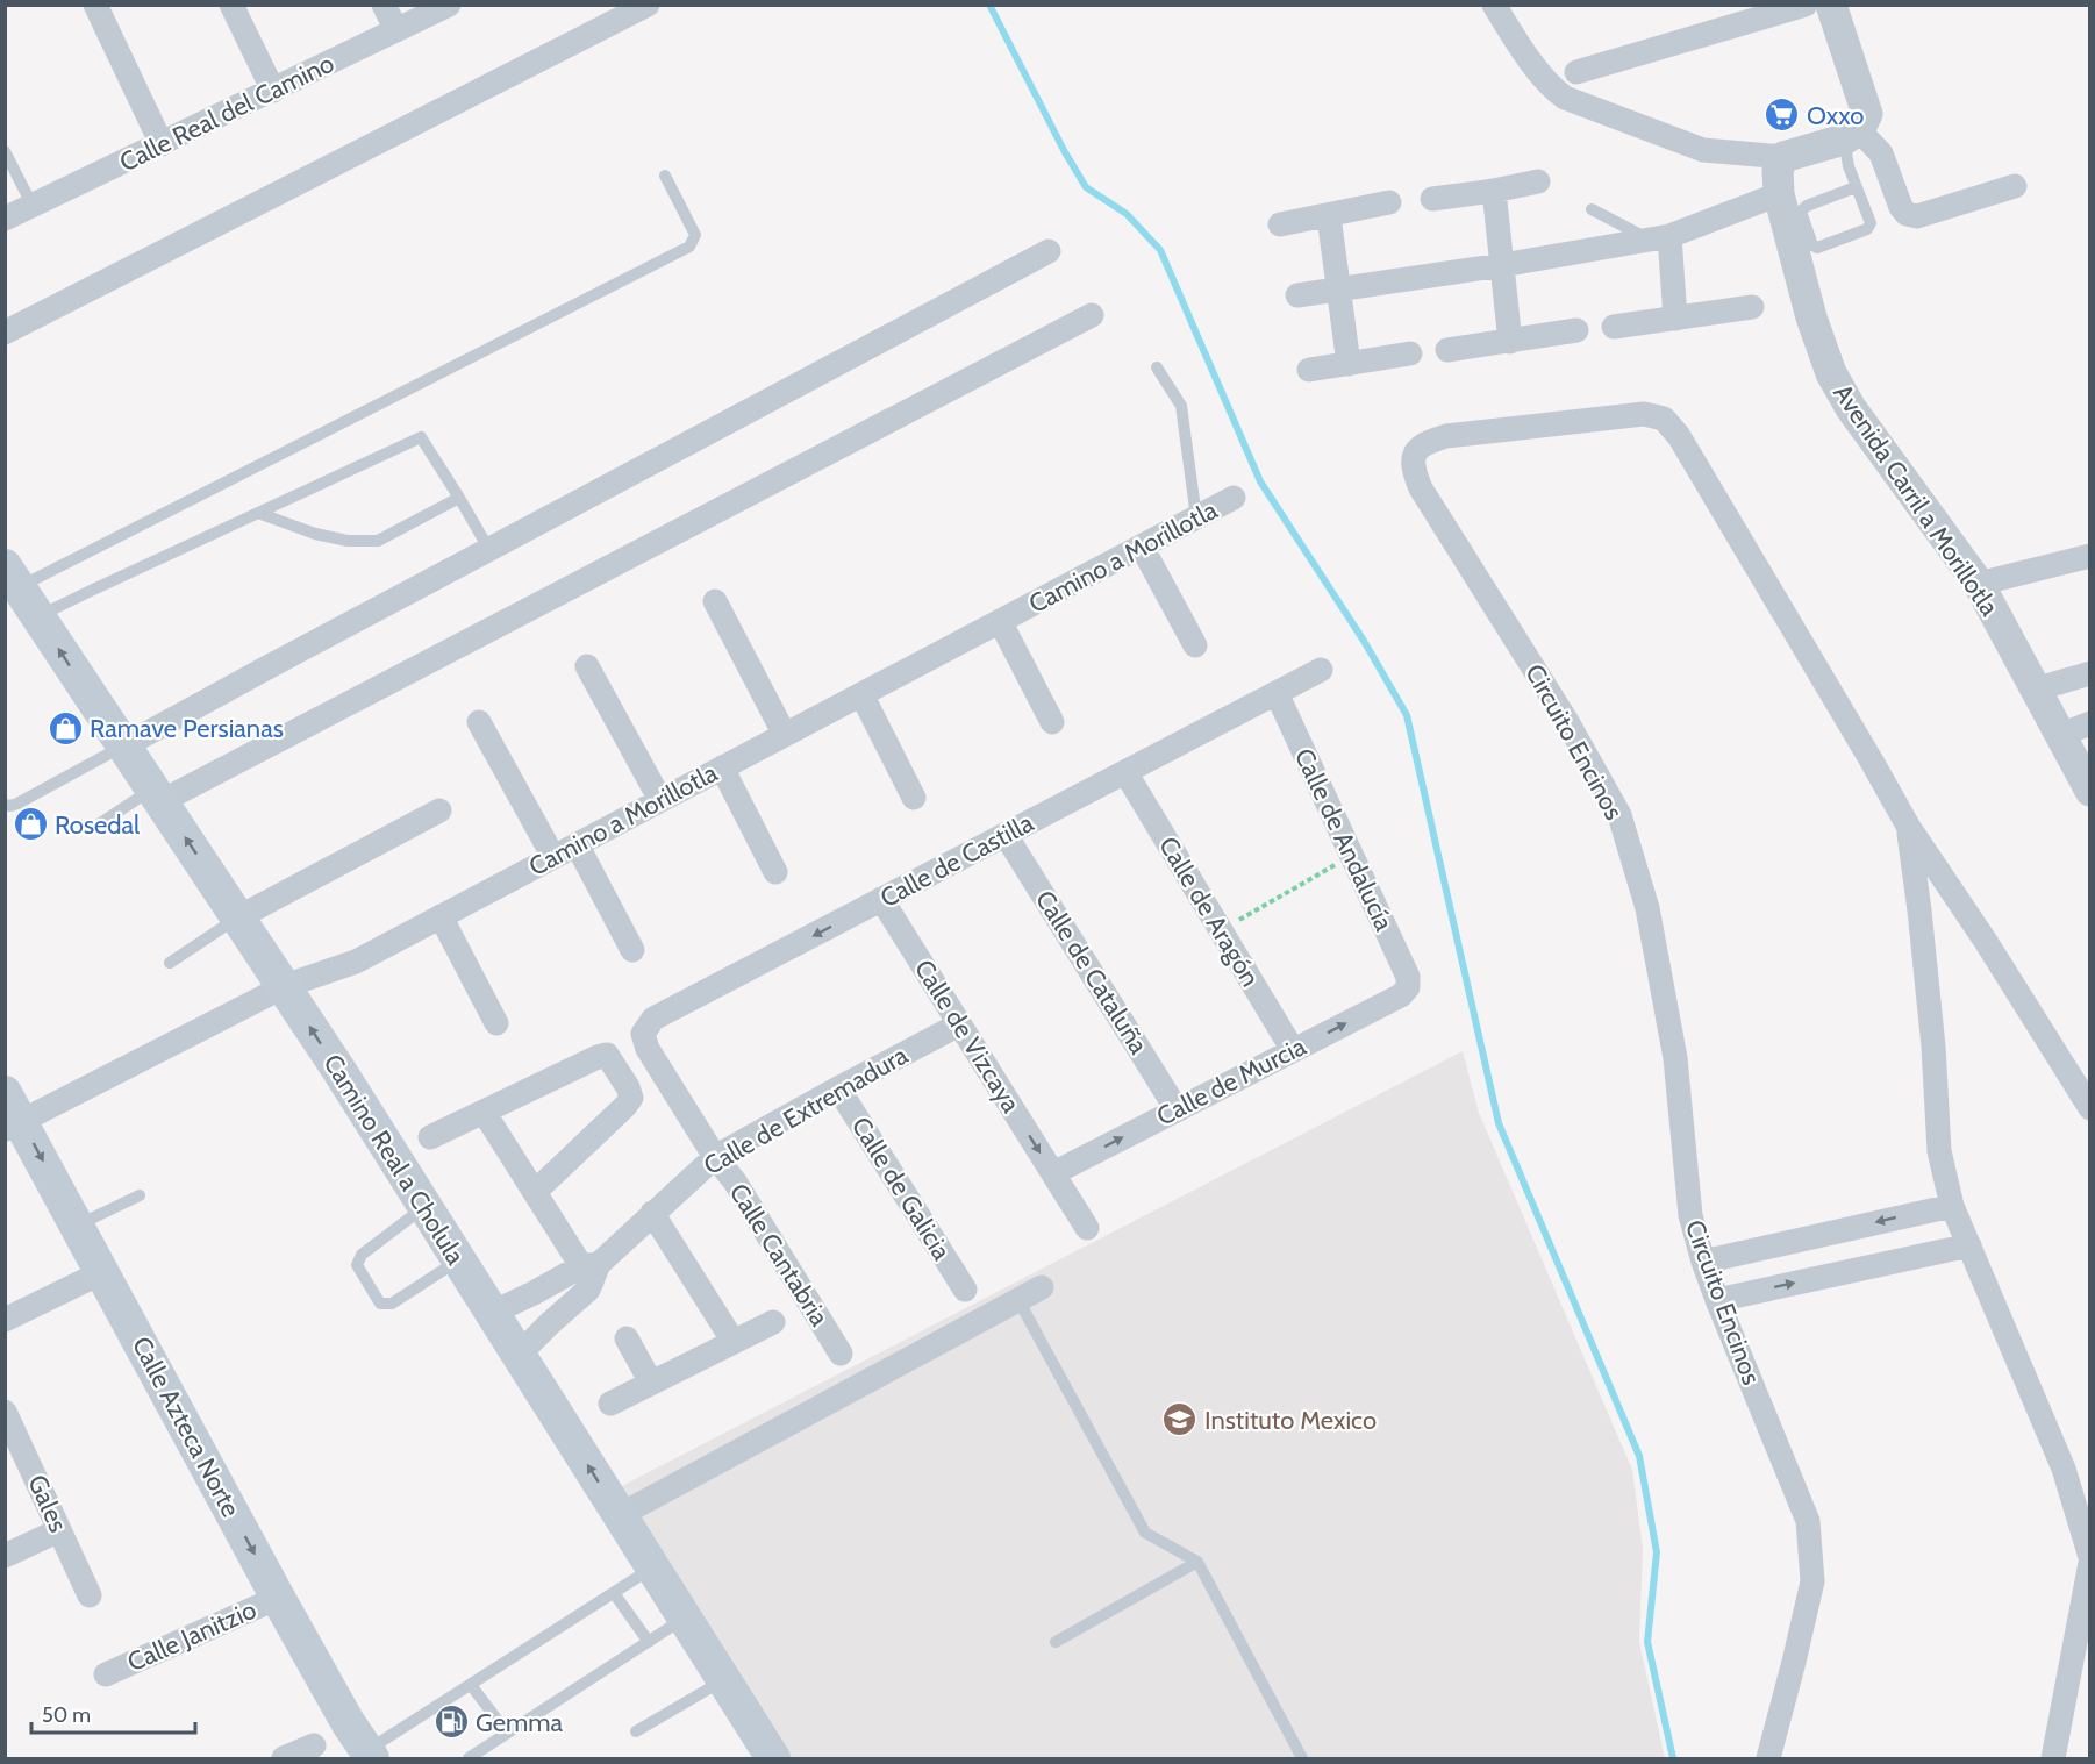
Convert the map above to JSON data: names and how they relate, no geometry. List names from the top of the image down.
{
  "streets": {
    "main road": ["Camino Real a Cholula", "Calle Azteca Norte"],
    "street": [
      "Calle Real del Camino",
      "Avenida Carril a Morillotla",
      "Camino a Morillotla",
      "Circuito Encinos",
      "Calle de Andalucía",
      "Calle de Castilla",
      "Calle de Aragón",
      "Calle de Cataluña",
      "Calle de Vizcaya",
      "Calle de Murcia",
      "Calle de Extremadura",
      "Calle de Galicia",
      "Calle Cantabria",
      "Gales",
      "Calle Janitzio"
    ]
  },
  "crossings": [
    ["Camino a Morillotla", "Camino Real a Cholula"],
    ["Camino a Morillotla", "Calle Azteca Norte"],
    ["Calle de Andalucía", "Calle de Castilla"],
    ["Calle de Andalucía", "Calle de Murcia"],
    ["Calle de Castilla", "Calle de Aragón"],
    ["Calle de Castilla", "Calle de Cataluña"],
    ["Calle de Castilla", "Calle de Vizcaya"],
    ["Calle de Castilla", "Calle Cantabria"],
    ["Calle de Aragón", "Calle de Murcia"],
    ["Calle de Cataluña", "Calle de Murcia"],
    ["Calle de Vizcaya", "Calle de Murcia"],
    ["Calle de Vizcaya", "Calle de Extremadura"],
    ["Calle de Extremadura", "Camino Real a Cholula"],
    ["Calle de Extremadura", "Calle de Galicia"],
    ["Calle de Extremadura", "Calle Cantabria"],
    ["Calle Azteca Norte", "Calle Janitzio"]
  ],
  "one_way": [
    "Calle de Castilla",
    "Calle de Vizcaya",
    "Calle de Murcia",
    "Camino Real a Cholula",
    "Calle Azteca Norte"
  ],
  "places": {
    "supermarket": ["Oxxo"],
    "shop": ["Ramave Persianas", "Rosedal"],
    "school or university": ["Instituto Mexico"],
    "fuel station": ["Gemma"]
  },
  "scale_bar": "50 m"
}
